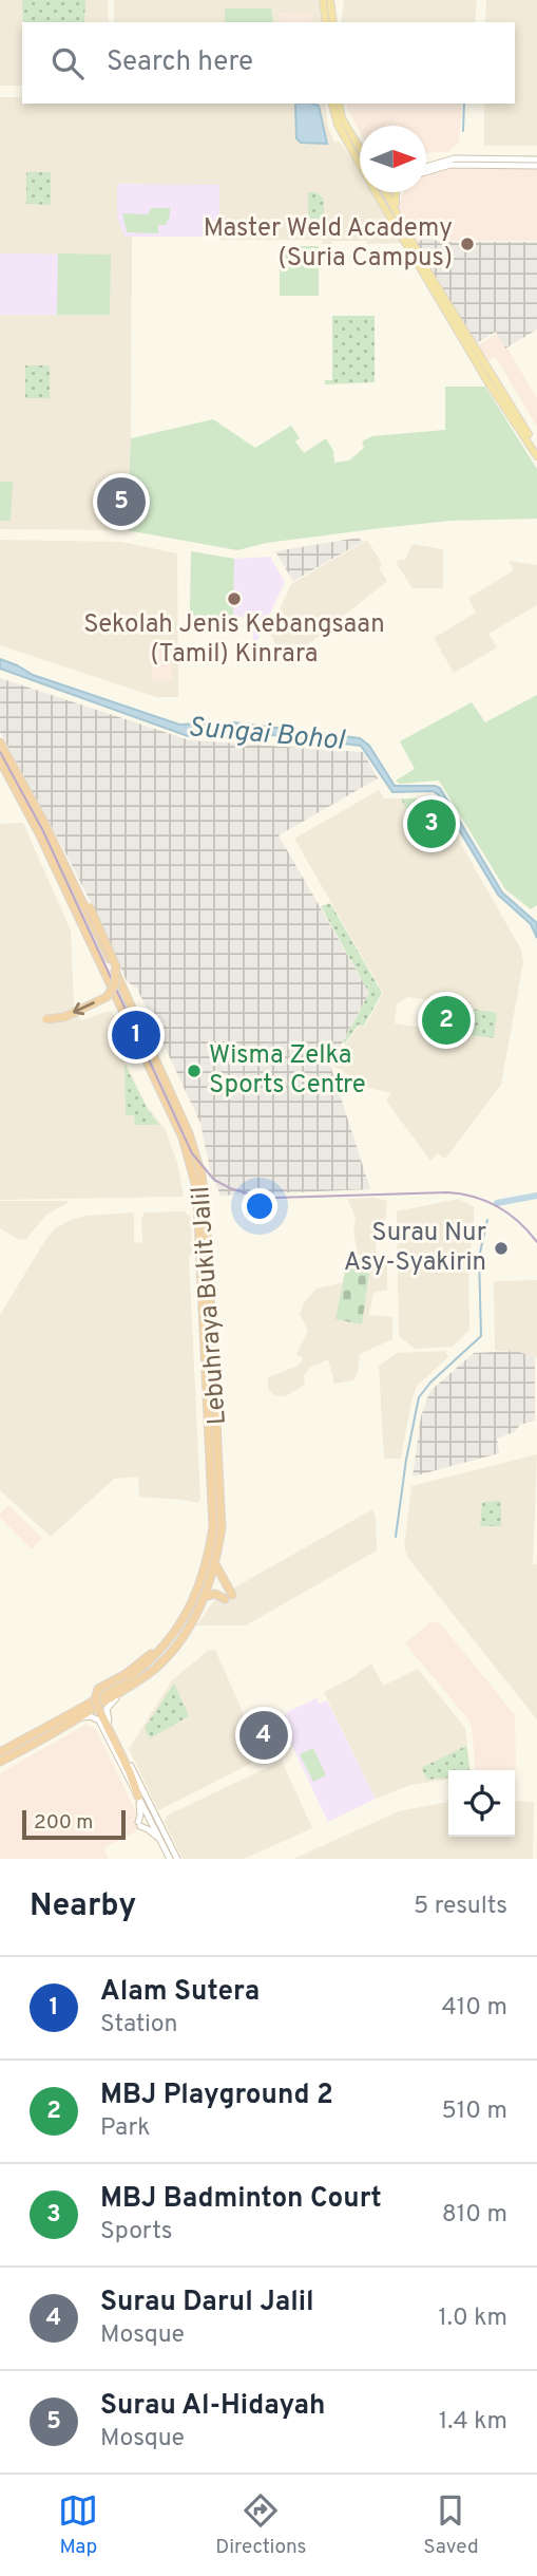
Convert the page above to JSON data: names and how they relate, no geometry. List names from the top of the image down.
{
  "streets": {
    "highway": ["Lebuhraya Bukit Jalil"]
  },
  "water": ["Sungai Bohol"],
  "places": [
    "Master Weld Academy (Suria Campus)",
    "Sekolah Jenis Kebangsaan (Tamil) Kinrara",
    "Wisma Zelka Sports Centre",
    "Surau Nur Asy-Syakirin"
  ],
  "scale_bar": "200 m",
  "north": "right",
  "page": {
    "search": "Search here",
    "pins": [
      "5",
      "3",
      "2",
      "1",
      "4"
    ],
    "scale": "200 m",
    "heading": ["Nearby", "5 results"],
    "list": [
      {
        "mark": "1",
        "name": "Alam Sutera",
        "note": "Station",
        "value": "410 m"
      },
      {
        "mark": "2",
        "name": "MBJ Playground 2",
        "note": "Park",
        "value": "510 m"
      },
      {
        "mark": "3",
        "name": "MBJ Badminton Court",
        "note": "Sports",
        "value": "810 m"
      },
      {
        "mark": "4",
        "name": "Surau Darul Jalil",
        "note": "Mosque",
        "value": "1.0 km"
      },
      {
        "mark": "5",
        "name": "Surau Al-Hidayah",
        "note": "Mosque",
        "value": "1.4 km"
      }
    ],
    "nav": ["Map", "Directions", "Saved"]
  }
}
